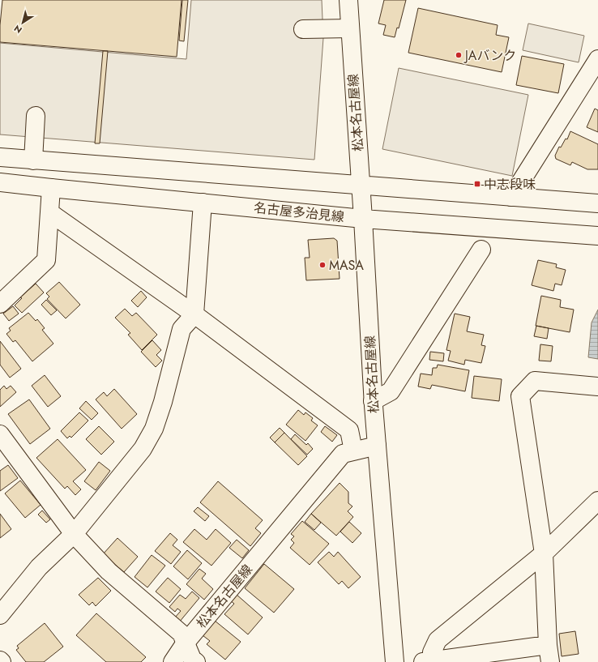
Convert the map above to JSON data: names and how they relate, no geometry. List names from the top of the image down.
{
  "streets": {
    "street": ["松本名古屋線", "名古屋多治見線"]
  },
  "crossings": [
    ["松本名古屋線", "名古屋多治見線"]
  ],
  "places": {
    "other": ["JAバンク", "MASA"],
    "transit": ["中志段味"]
  },
  "north": "bottom left"
}
